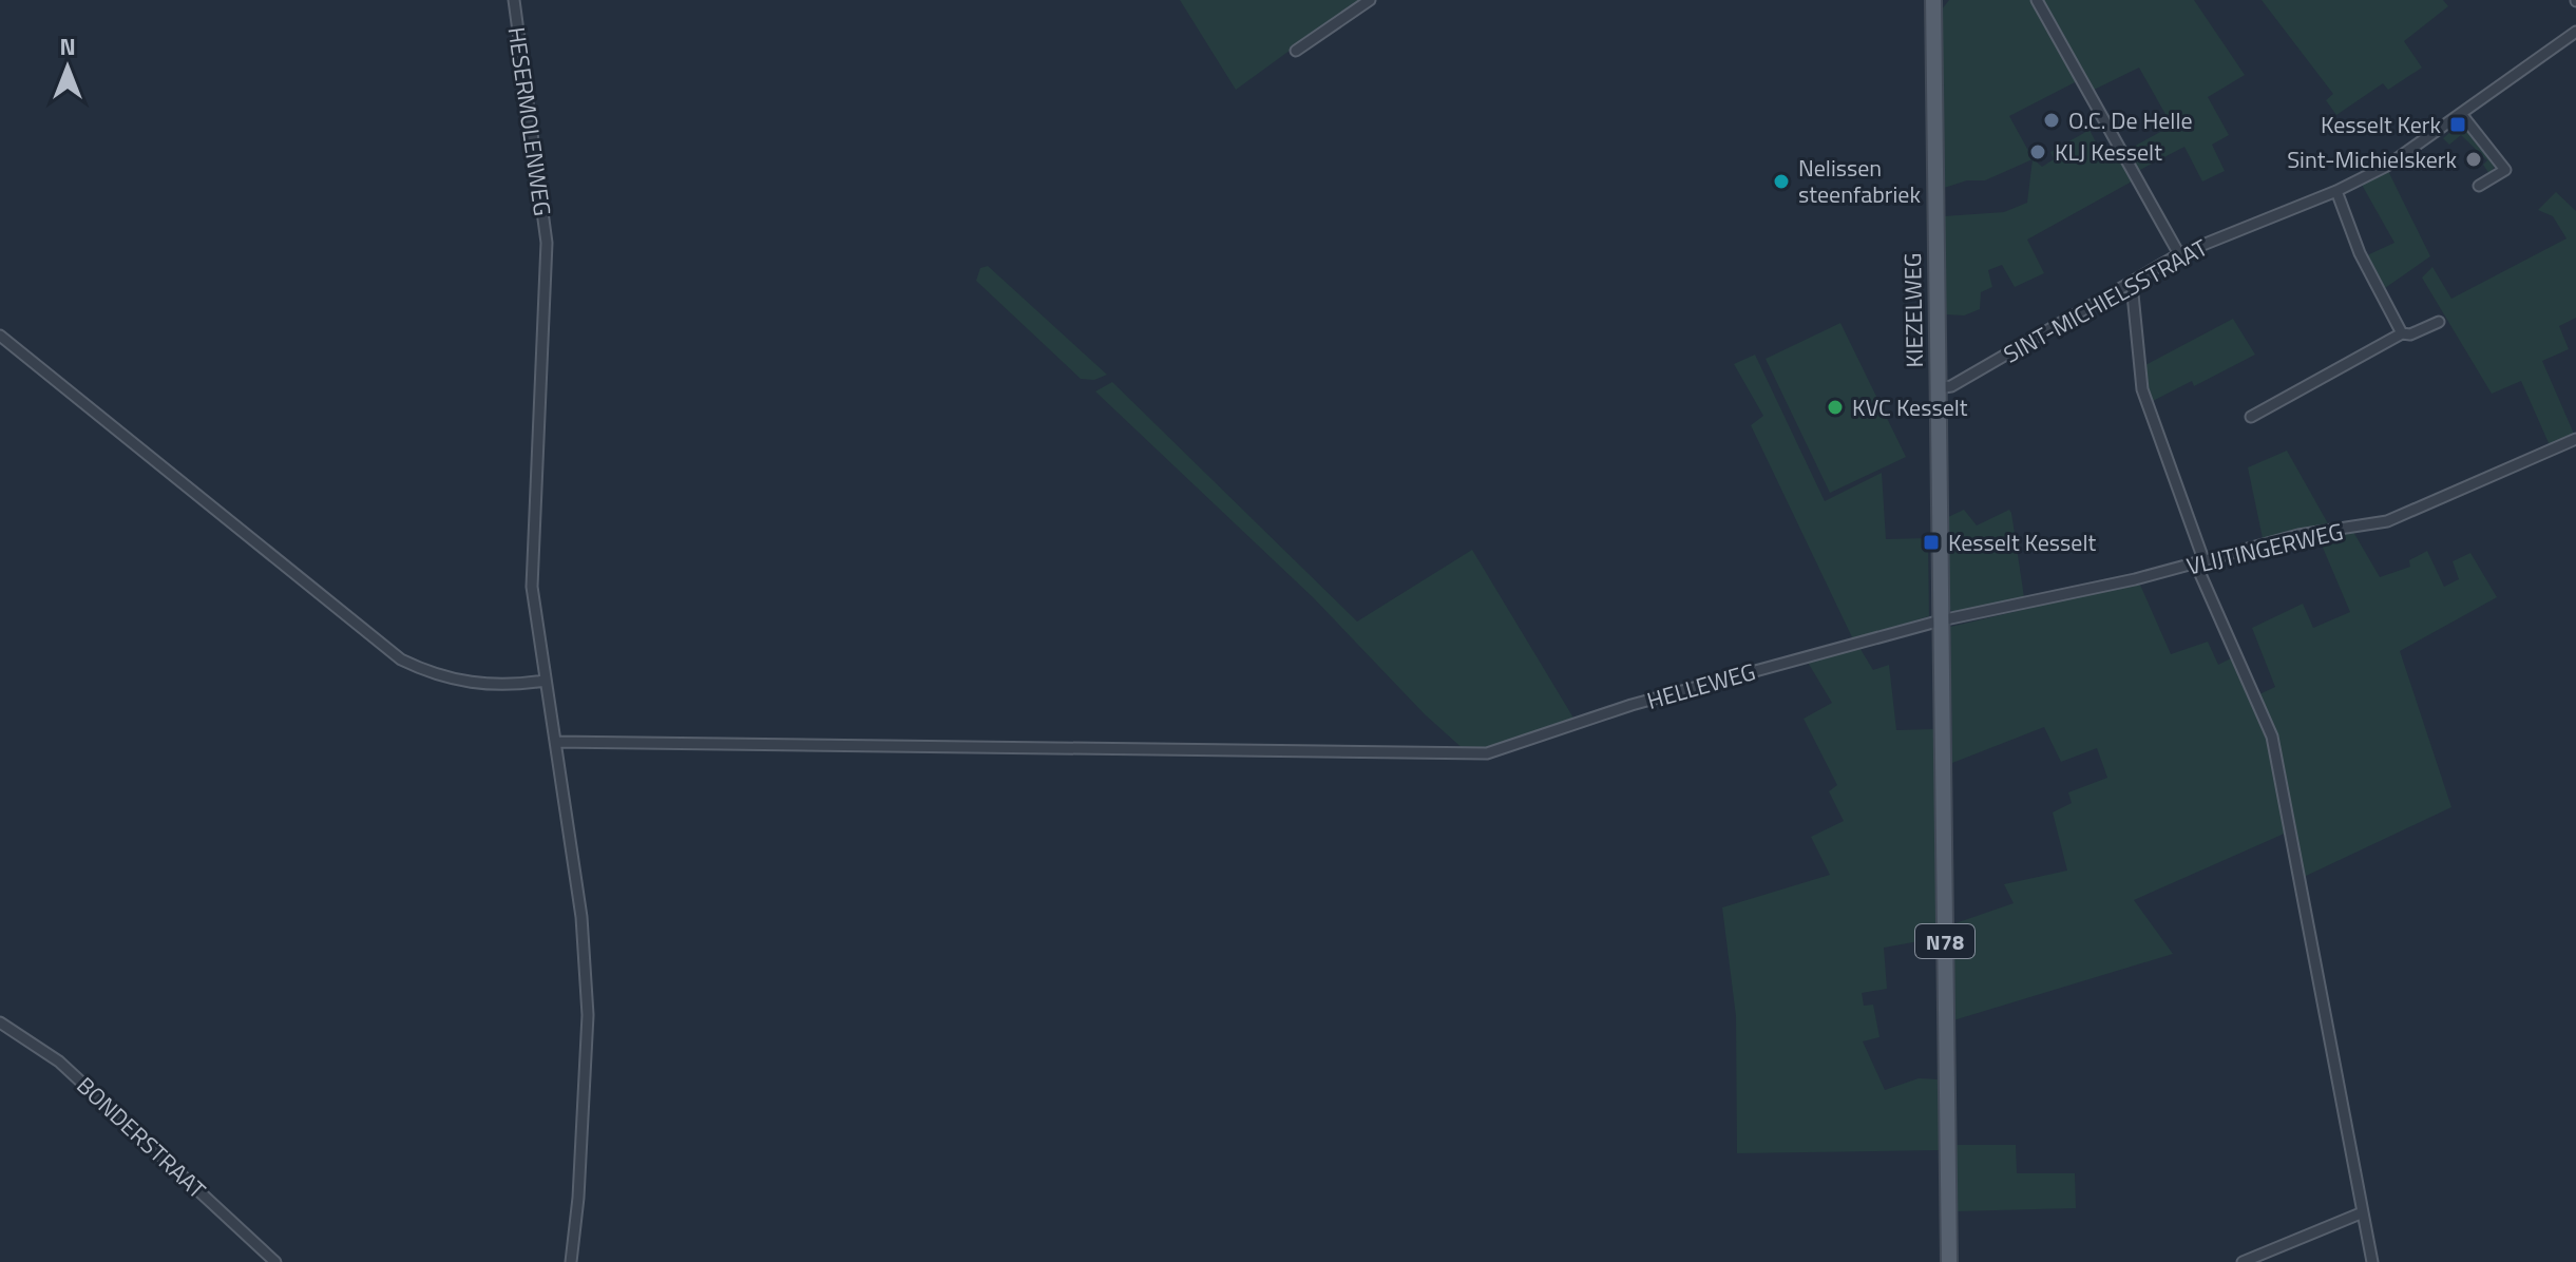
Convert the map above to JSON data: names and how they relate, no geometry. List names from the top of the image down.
{
  "streets": {
    "main road": ["KIEZELWEG", "N78"],
    "street": [
      "HESERMOLENWEG",
      "SINT-MICHIELSSTRAAT",
      "VLIJTINGERWEG",
      "HELLEWEG",
      "BONDERSTRAAT"
    ]
  },
  "crossings": [
    ["HESERMOLENWEG", "HELLEWEG"],
    ["SINT-MICHIELSSTRAAT", "KIEZELWEG"],
    ["KIEZELWEG", "VLIJTINGERWEG"],
    ["KIEZELWEG", "HELLEWEG"],
    ["KIEZELWEG", "N78"],
    ["VLIJTINGERWEG", "HELLEWEG"],
    ["VLIJTINGERWEG", "N78"],
    ["HELLEWEG", "N78"]
  ],
  "places": {
    "other": [
      "O.C. De Helle",
      "KLJ Kesselt",
      "Sint-Michielskerk",
      "Nelissen steenfabriek",
      "KVC Kesselt"
    ],
    "transit": ["Kesselt Kerk", "Kesselt Kesselt"]
  },
  "north": "top"
}
